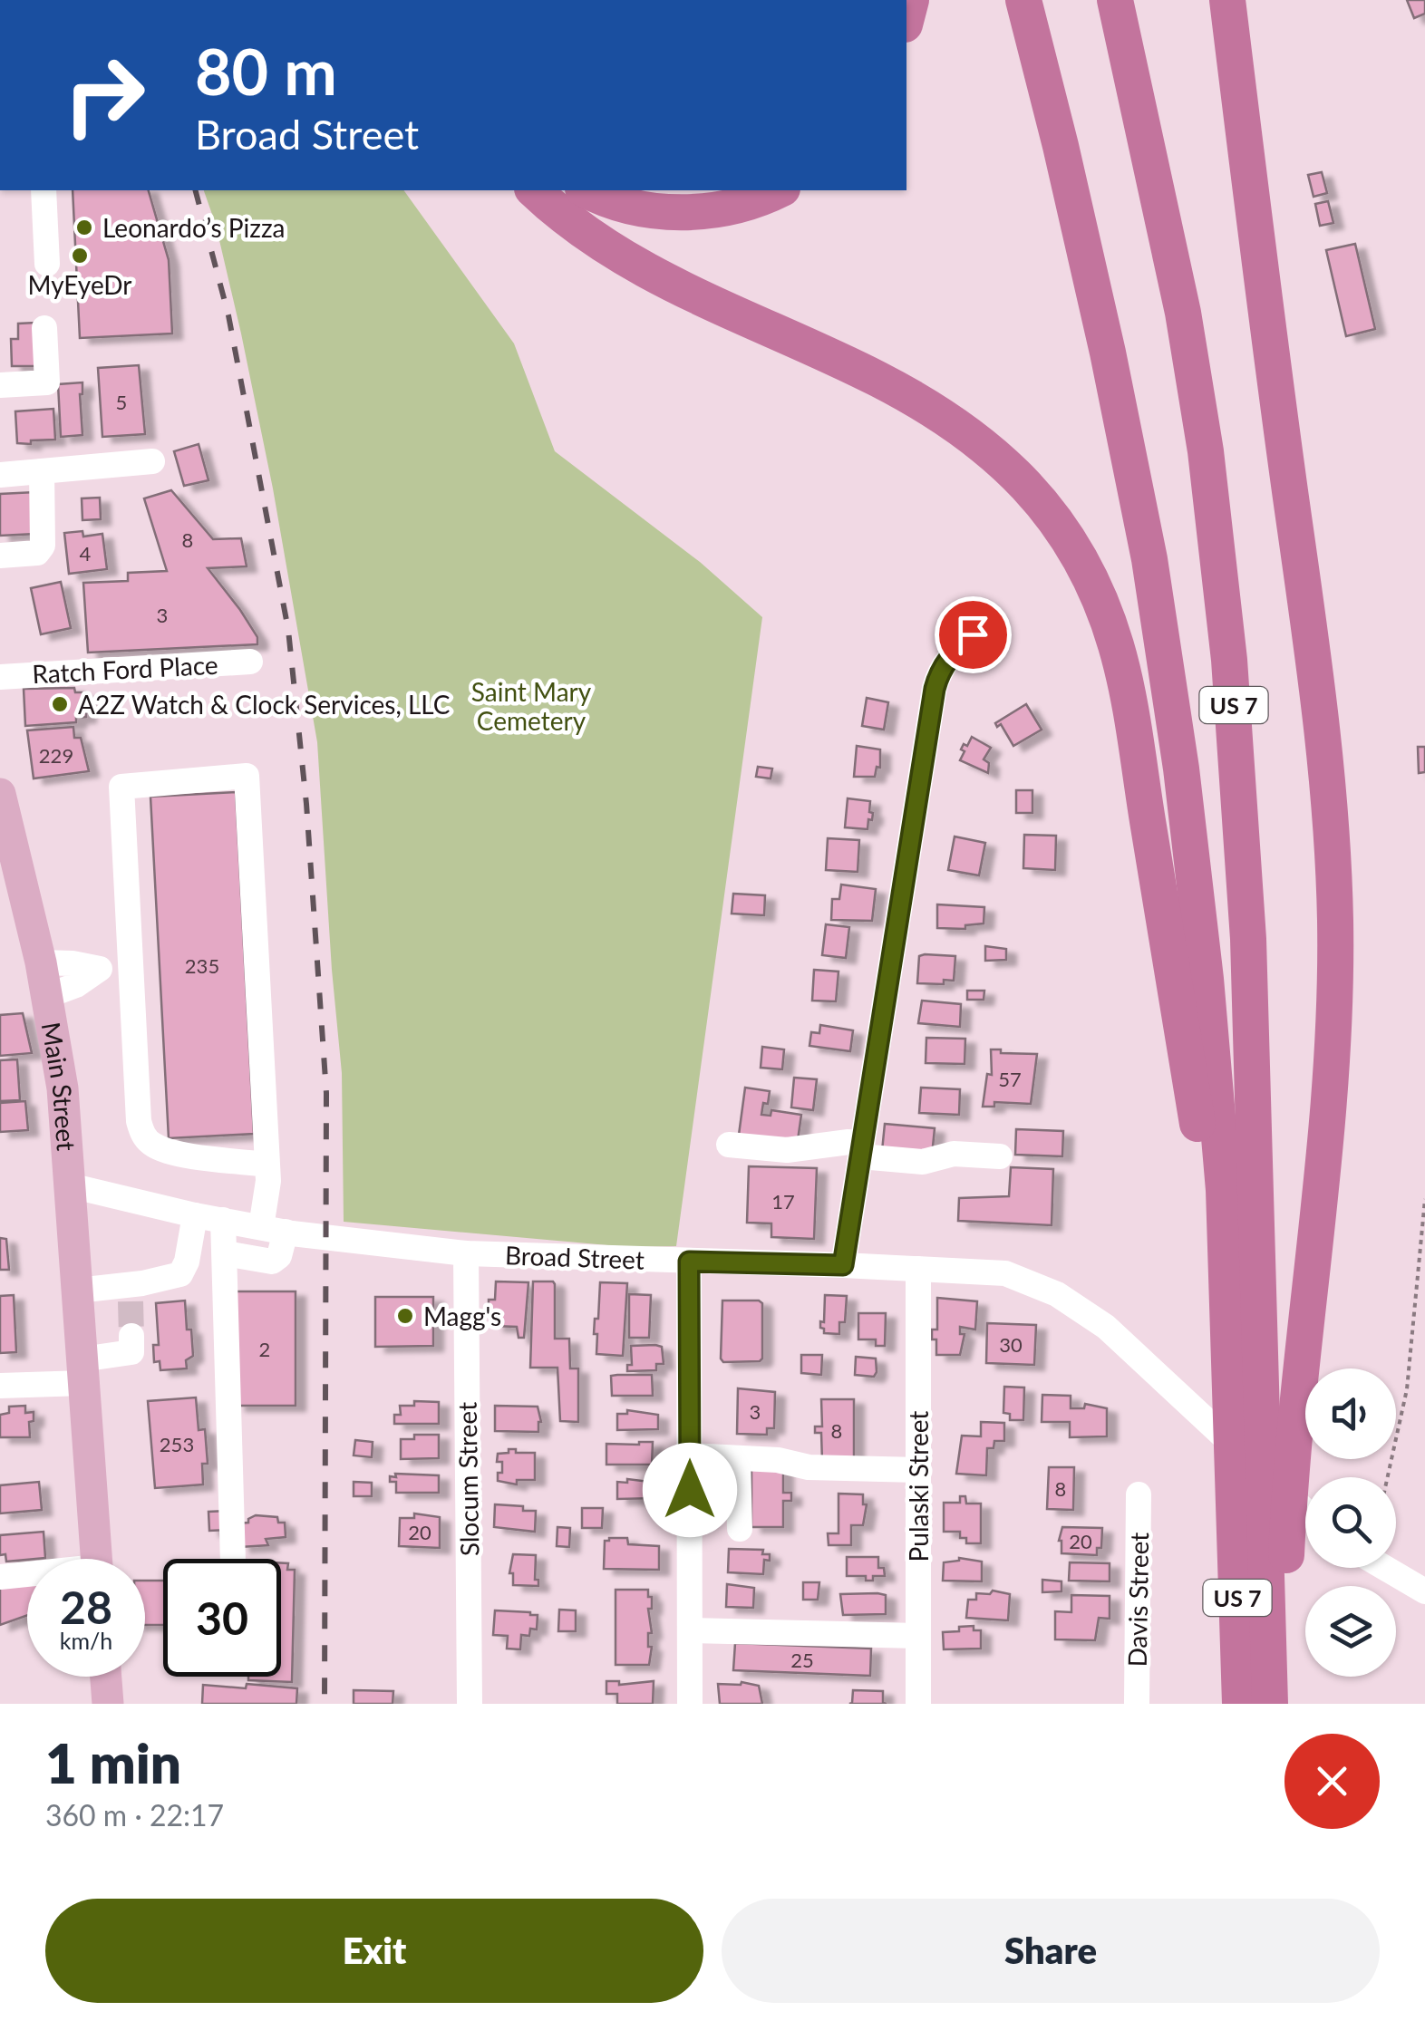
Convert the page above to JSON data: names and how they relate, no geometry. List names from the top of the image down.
{
  "streets": {
    "highway": ["US 7"],
    "main road": ["Main Street"],
    "street": [
      "Ratch Ford Place",
      "Broad Street",
      "Slocum Street",
      "Pulaski Street",
      "Davis Street"
    ]
  },
  "crossings": [
    ["Main Street", "Broad Street"],
    ["Broad Street", "Slocum Street"],
    ["Broad Street", "Pulaski Street"]
  ],
  "parks": ["Saint Mary Cemetery"],
  "places": [
    "Leonardo’s Pizza",
    "MyEyeDr",
    "A2Z Watch & Clock Services, LLC",
    "Magg's"
  ],
  "house_numbers": [
    "5",
    "8",
    "4",
    "3",
    "229",
    "235",
    "57",
    "17",
    "30",
    "2",
    "3",
    "8",
    "253",
    "8",
    "20",
    "20",
    "25"
  ],
  "page": {
    "turn": ["80 m", "Broad Street"],
    "speed": "28 km/h",
    "limit": "30",
    "heading": ["1 min", "360 m · 22:17"],
    "buttons": ["Exit", "Share"]
  }
}
